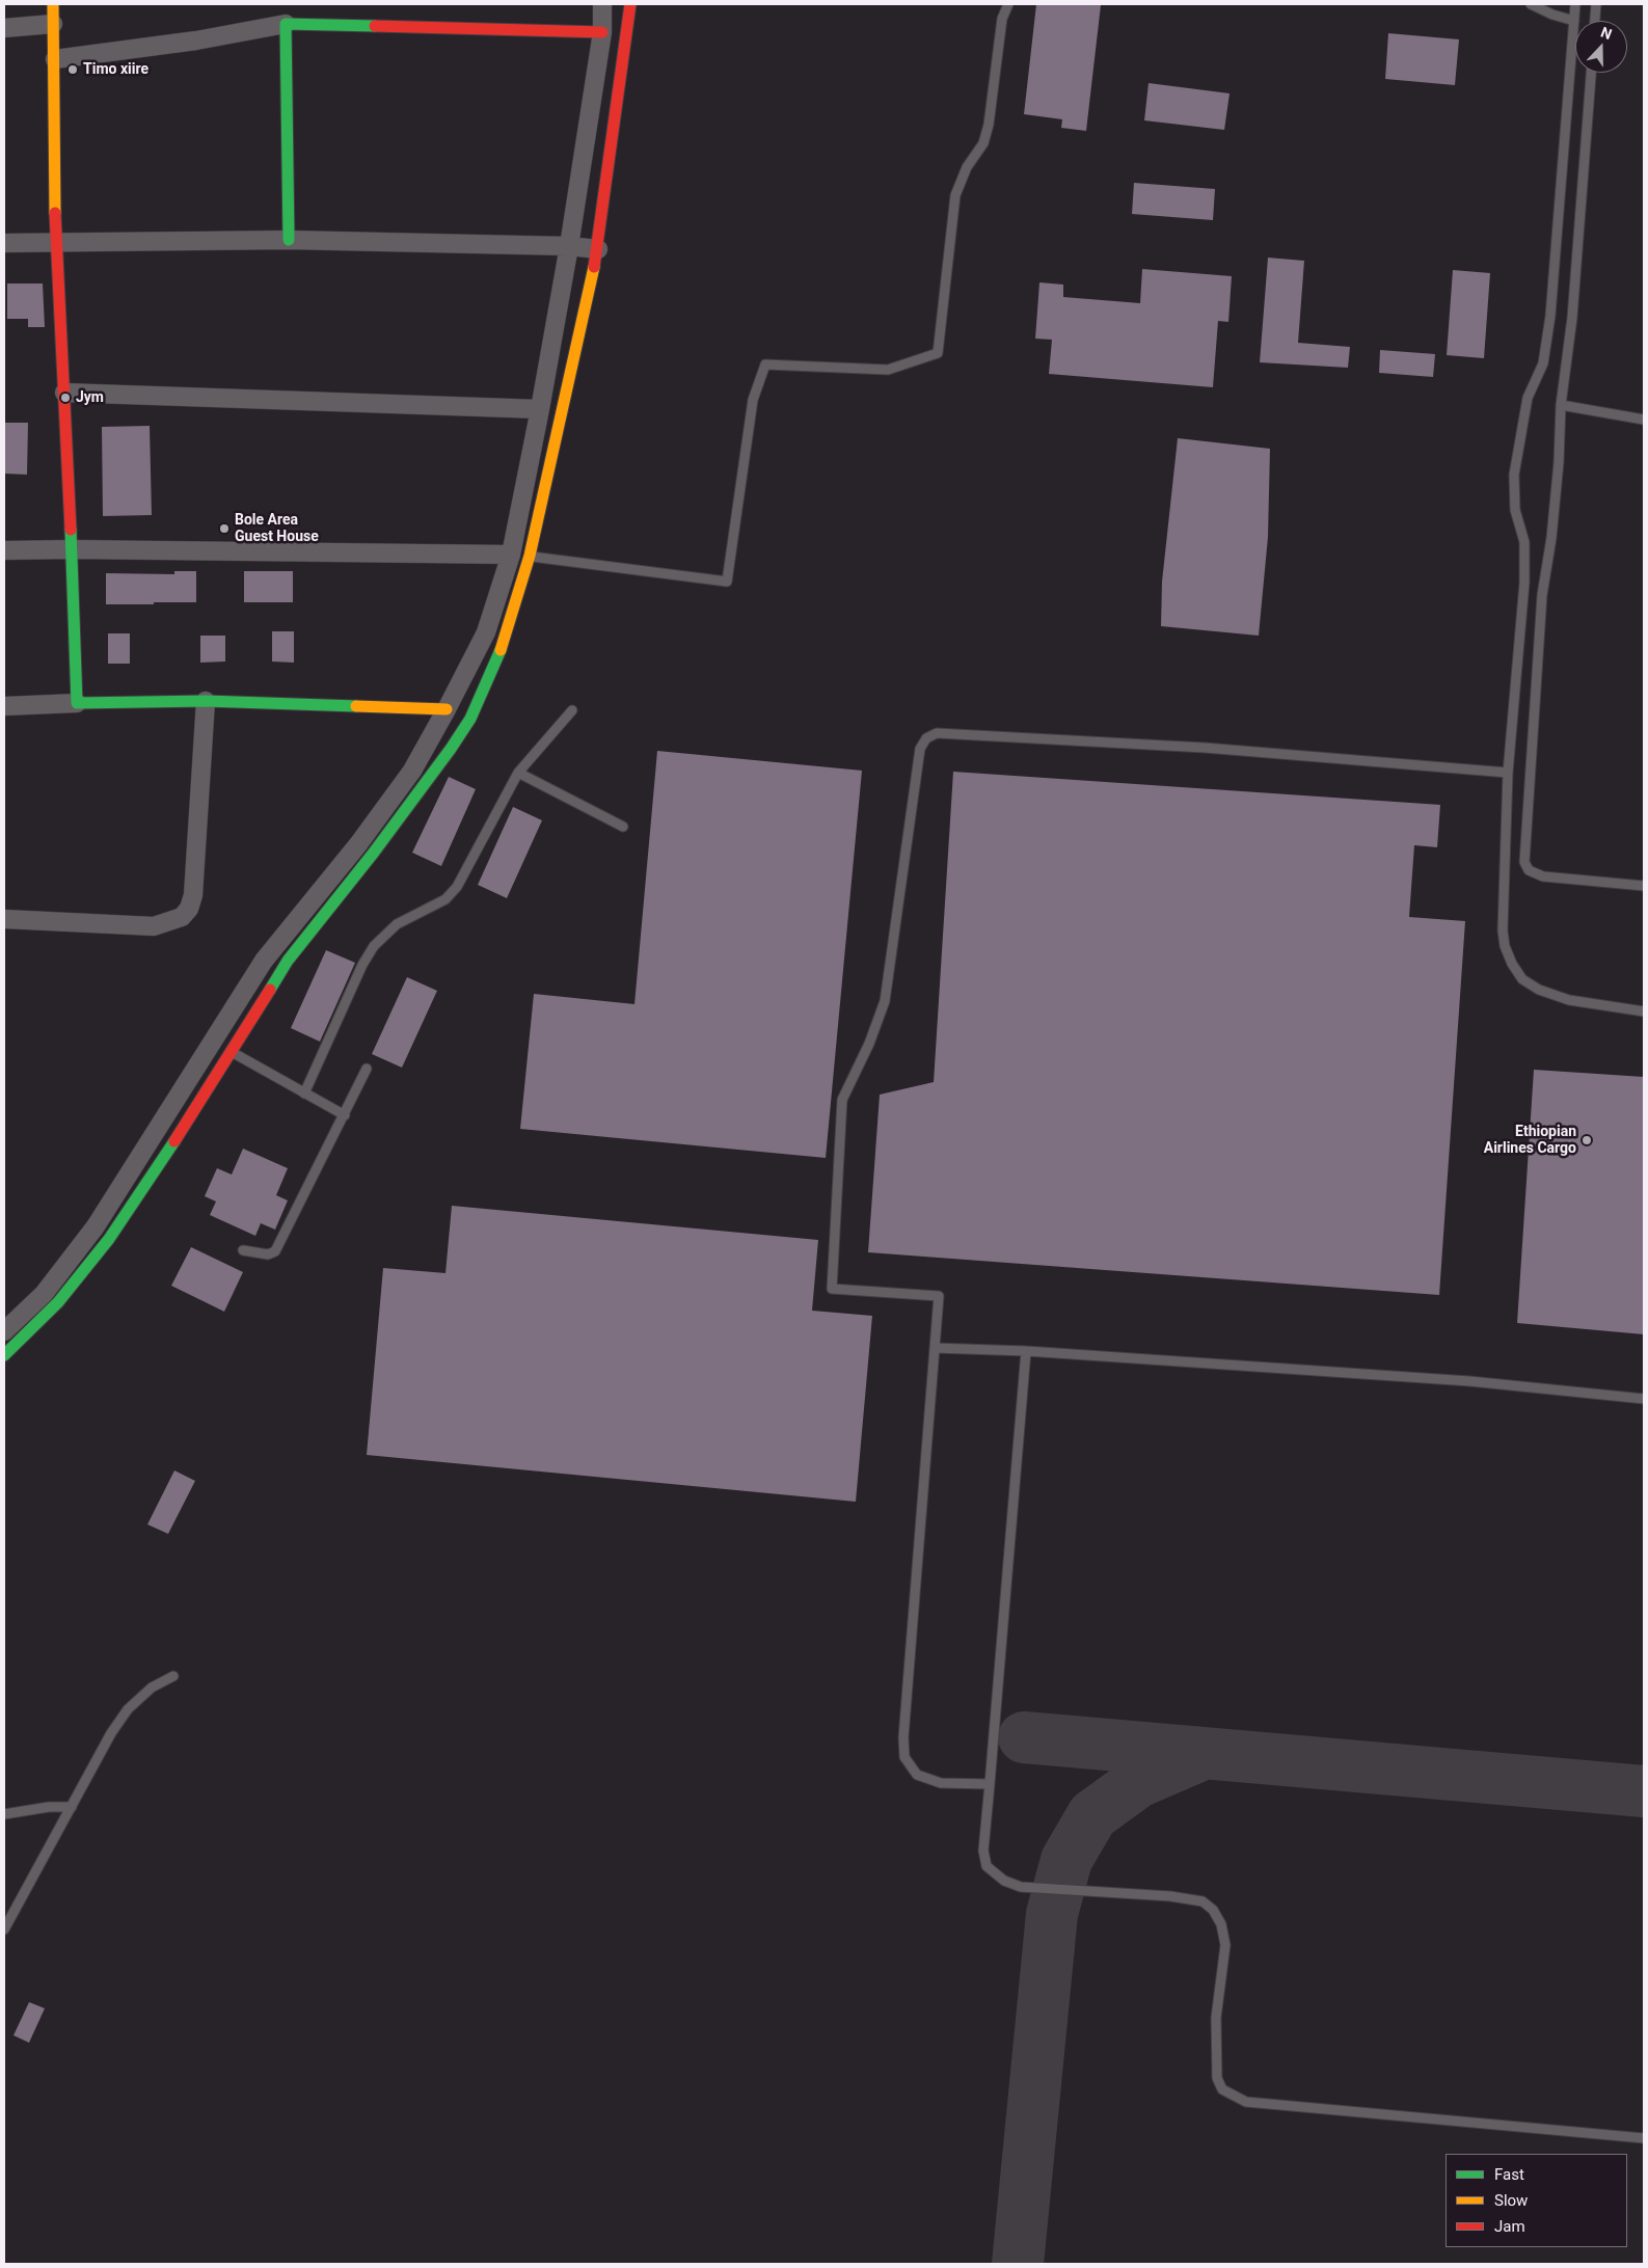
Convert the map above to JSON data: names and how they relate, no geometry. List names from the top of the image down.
{
  "places": [
    "Timo xiire",
    "Jym",
    "Bole Area Guest House",
    "Ethiopian Airlines Cargo"
  ],
  "legend": ["Fast", "Slow", "Jam"],
  "north": "top"
}
